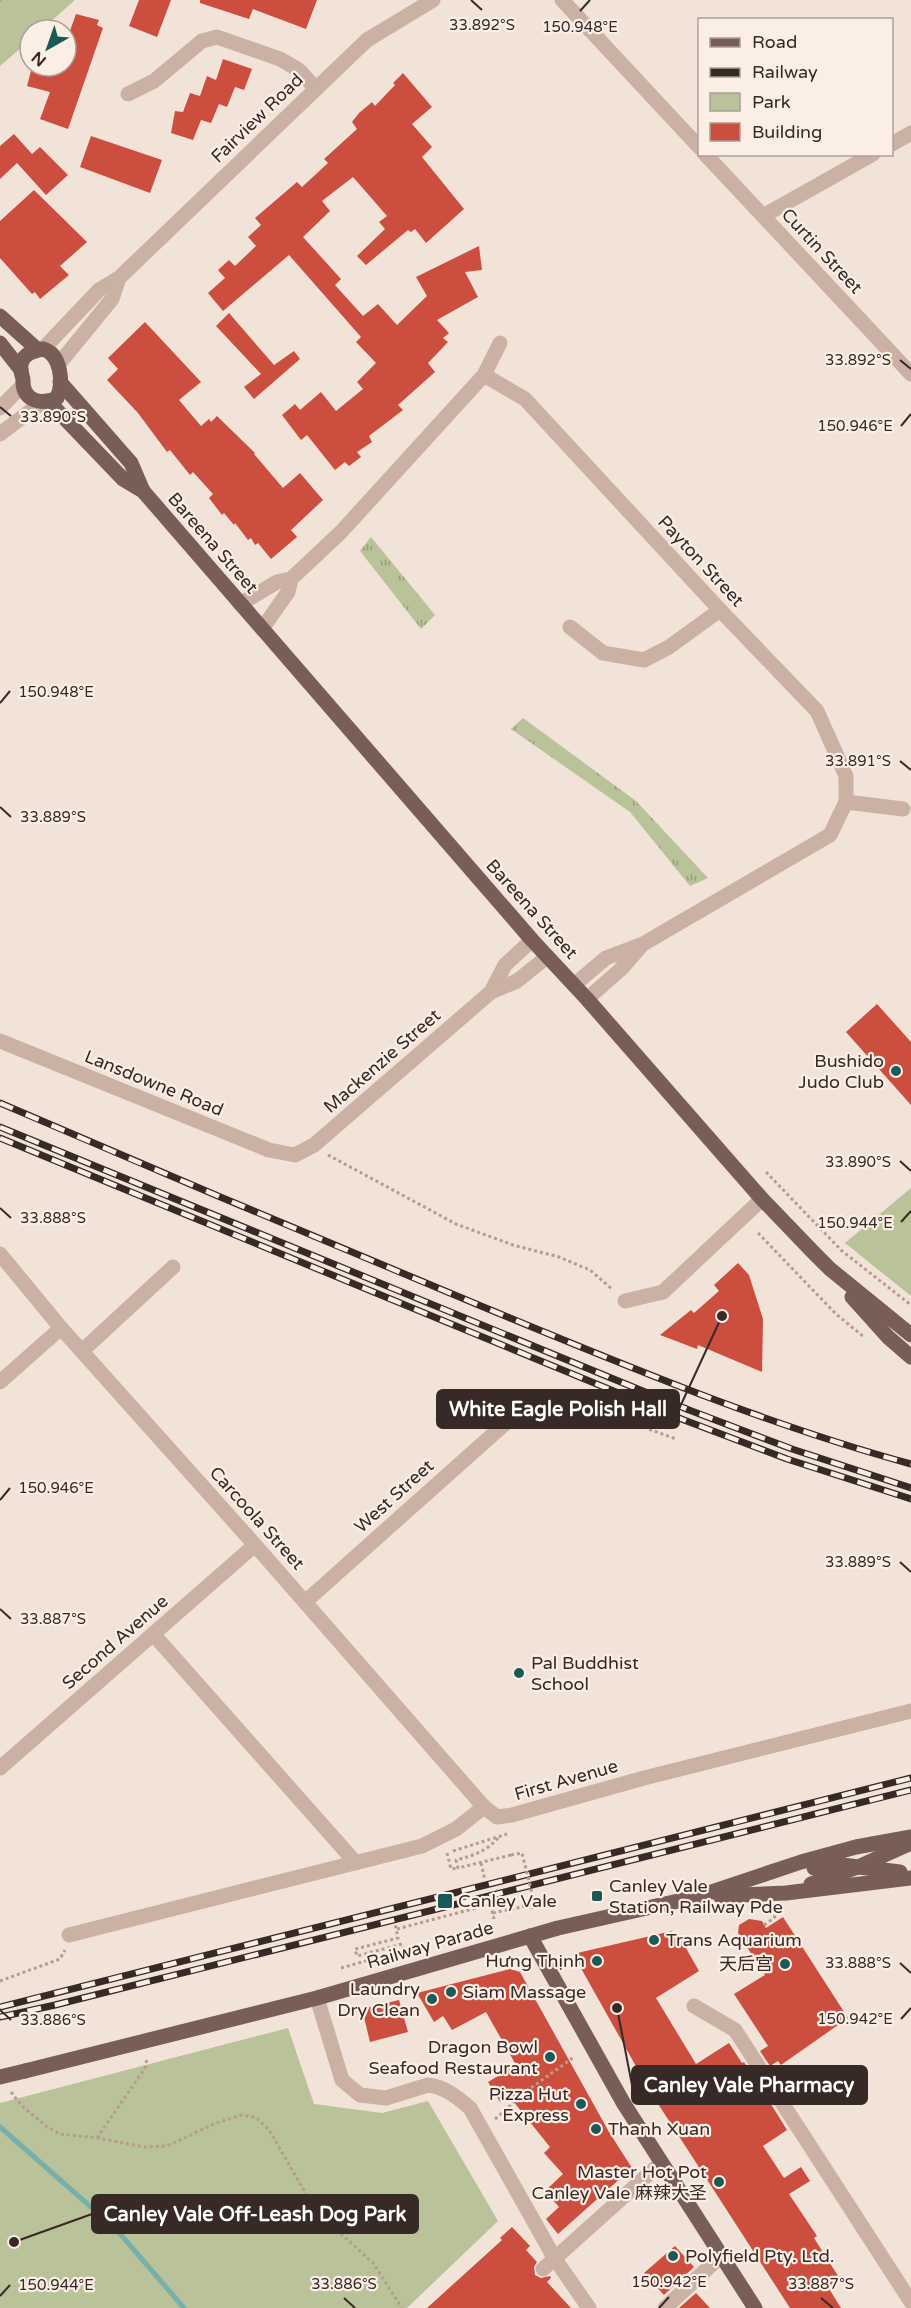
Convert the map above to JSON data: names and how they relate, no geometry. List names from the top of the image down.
{
  "streets": {
    "main road": ["Bareena Street", "Railway Parade"],
    "street": [
      "Fairview Road",
      "Curtin Street",
      "Payton Street",
      "Mackenzie Street",
      "Lansdowne Road",
      "West Street",
      "Carcoola Street",
      "Second Avenue",
      "First Avenue"
    ]
  },
  "crossings": [
    ["Fairview Road", "Bareena Street"],
    ["Bareena Street", "Payton Street"],
    ["Bareena Street", "Mackenzie Street"],
    ["Mackenzie Street", "Lansdowne Road"],
    ["West Street", "Carcoola Street"],
    ["Carcoola Street", "Second Avenue"],
    ["Carcoola Street", "First Avenue"]
  ],
  "places": {
    "other": [
      "Bushido Judo Club",
      "White Eagle Polish Hall",
      "Pal Buddhist School",
      "Trans Aquarium",
      "Hưng Thịnh",
      "天后宫",
      "Siam Massage",
      "Laundry Dry Clean",
      "Canley Vale Pharmacy",
      "Dragon Bowl Seafood Restaurant",
      "Pizza Hut Express",
      "Thanh Xuan",
      "Master Hot Pot Canley Vale 麻辣大圣",
      "Canley Vale Off-Leash Dog Park",
      "Polyfield Pty. Ltd."
    ],
    "transit": ["Canley Vale Station, Railway Pde", "Canley Vale"]
  },
  "legend": [
    "Road",
    "Railway",
    "Park",
    "Building"
  ],
  "north": "bottom left",
  "coordinates": [
    "33.892°S",
    "150.948°E",
    "33.890°S",
    "150.946°E",
    "33.891°S",
    "33.889°S",
    "33.888°S",
    "150.944°E",
    "33.887°S",
    "150.942°E",
    "33.886°S"
  ]
}
